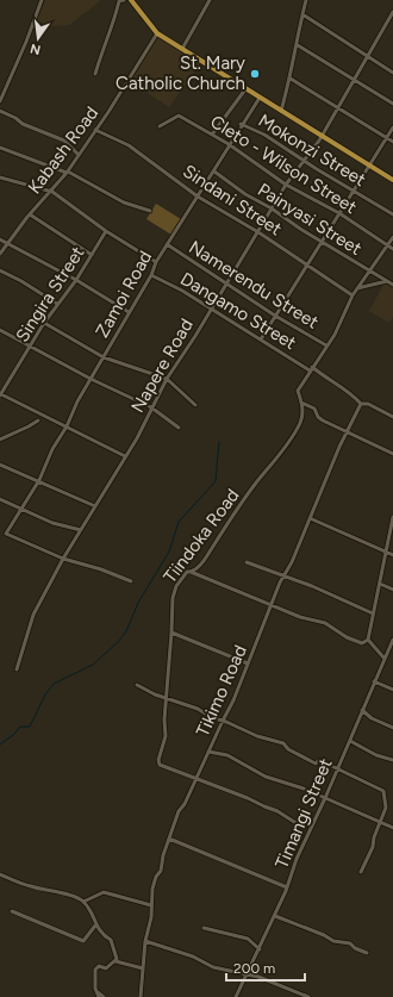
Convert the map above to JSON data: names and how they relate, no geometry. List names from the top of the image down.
{
  "streets": {
    "street": [
      "Kabash Road",
      "Mokonzi Street",
      "Cleto - Wilson Street",
      "Sindani Street",
      "Painyasi Street",
      "Namerendu Street",
      "Singira Street",
      "Zamoi Road",
      "Dangamo Street",
      "Napere Road",
      "Tiindoka Road",
      "Tikimo Road",
      "Timangi Street"
    ]
  },
  "crossings": [
    ["Kabash Road", "Sindani Street"],
    ["Mokonzi Street", "Zamoi Road"],
    ["Mokonzi Street", "Napere Road"],
    ["Cleto - Wilson Street", "Zamoi Road"],
    ["Cleto - Wilson Street", "Napere Road"],
    ["Sindani Street", "Zamoi Road"],
    ["Sindani Street", "Napere Road"],
    ["Painyasi Street", "Zamoi Road"],
    ["Painyasi Street", "Napere Road"],
    ["Namerendu Street", "Zamoi Road"],
    ["Namerendu Street", "Napere Road"],
    ["Zamoi Road", "Dangamo Street"],
    ["Dangamo Street", "Napere Road"],
    ["Dangamo Street", "Tiindoka Road"],
    ["Dangamo Street", "Tikimo Road"],
    ["Tiindoka Road", "Tikimo Road"]
  ],
  "places": ["St. Mary Catholic Church"],
  "scale_bar": "200 m",
  "north": "bottom"
}
